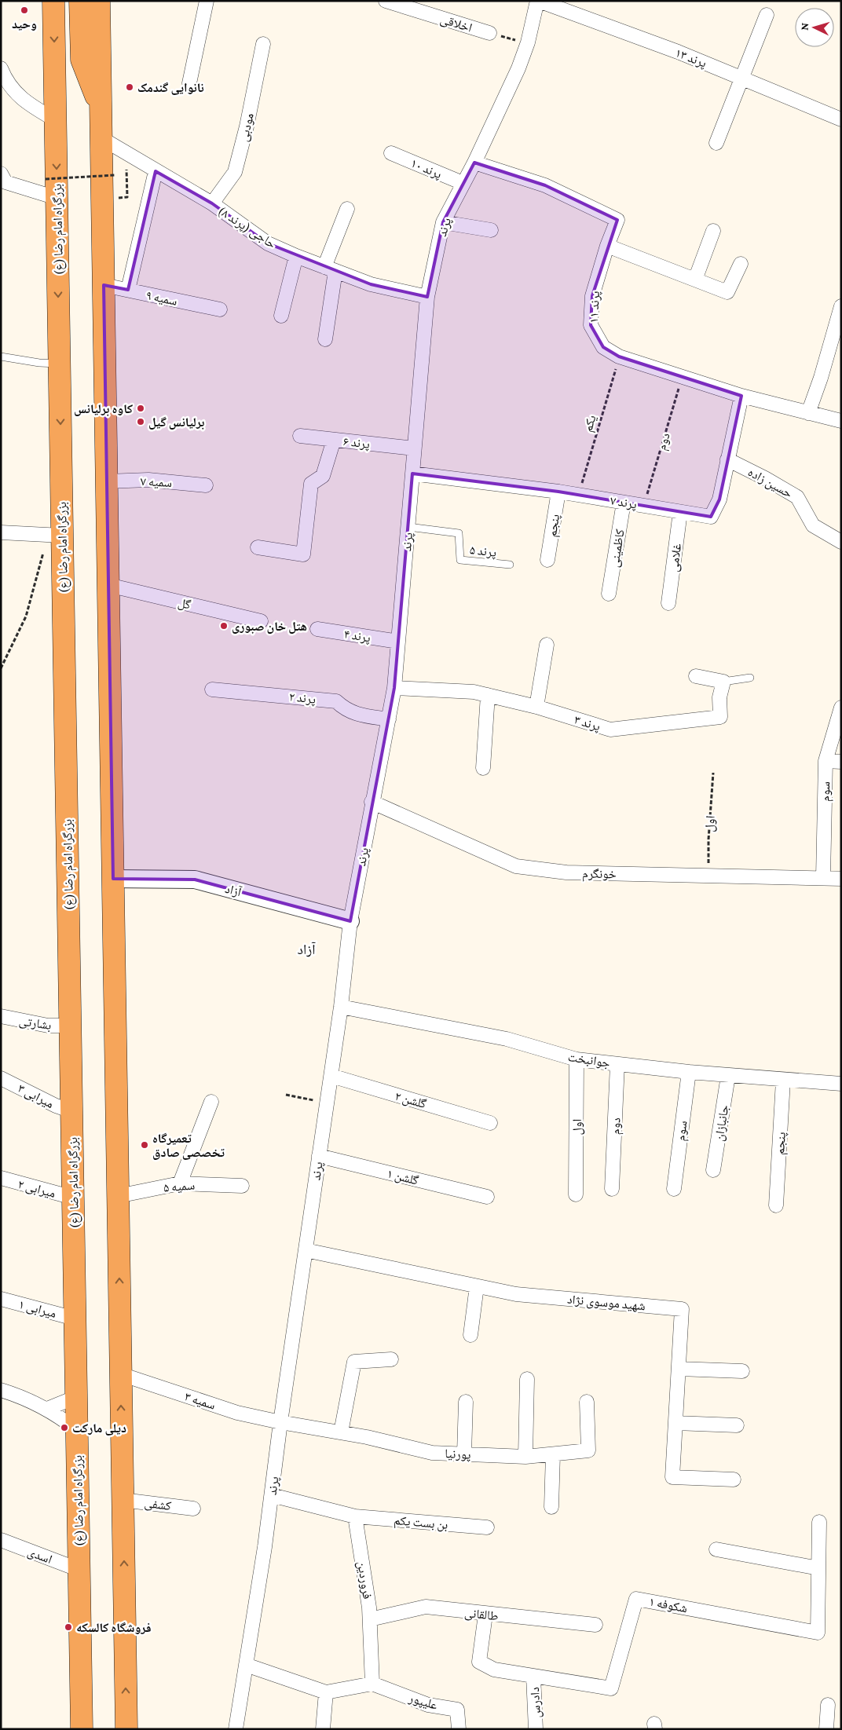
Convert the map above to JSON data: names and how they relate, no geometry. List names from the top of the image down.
{
  "streets": {
    "highway": ["بزرگراه امام رضا (ع)"],
    "street": [
      "اخلاقی",
      "پرند ۱۳",
      "مودبی",
      "پرند ۱۰",
      "حاجی (پرند ۸)",
      "پرند",
      "سمیه ۹",
      "پرند ۱۱",
      "دوم",
      "پرند ۶",
      "سمیه ۷",
      "حسین زاده",
      "پرند ۷",
      "پنجم",
      "کاظمینی",
      "غلامی",
      "گل",
      "پرند ۴",
      "پرند ۲",
      "پرند ۳",
      "سوم",
      "اول",
      "خونگرم",
      "آزاد",
      "بشارتی",
      "جوانبخت",
      "میرابی ۳",
      "گلشن ۲",
      "جانبازان",
      "گلشن ۱",
      "سمیه ۵",
      "میرابی ۲",
      "شهید موسوی نژاد",
      "میرابی ۱",
      "سمیه ۳",
      "پورنیا",
      "کشفی",
      "بن بست یکم",
      "اسدی",
      "فروردین",
      "شکوفه ۱",
      "طالقانی",
      "علیپور",
      "دادرس"
    ],
    "lane": ["پرند ۵"],
    "path": ["یکم"]
  },
  "crossings": [
    ["اخلاقی", "پرند"],
    ["پرند ۱۳", "پرند"],
    ["مودبی", "حاجی (پرند ۸)"],
    ["پرند ۱۰", "پرند"],
    ["حاجی (پرند ۸)", "پرند"],
    ["پرند", "پرند ۱۱"],
    ["پرند", "پرند ۶"],
    ["پرند", "پرند ۷"],
    ["پرند", "پرند ۵"],
    ["پرند", "پرند ۴"],
    ["پرند", "پرند ۲"],
    ["پرند", "پرند ۳"],
    ["پرند", "خونگرم"],
    ["پرند", "آزاد"],
    ["پرند", "جوانبخت"],
    ["پرند", "گلشن ۲"],
    ["پرند", "گلشن ۱"],
    ["پرند", "شهید موسوی نژاد"],
    ["پرند", "سمیه ۳"],
    ["پرند", "پورنیا"],
    ["بزرگراه امام رضا (ع)", "بشارتی"],
    ["بزرگراه امام رضا (ع)", "میرابی ۳"],
    ["بزرگراه امام رضا (ع)", "میرابی ۲"],
    ["بزرگراه امام رضا (ع)", "میرابی ۱"],
    ["بزرگراه امام رضا (ع)", "اسدی"],
    ["پرند ۱۱", "یکم"],
    ["پرند ۱۱", "دوم"],
    ["پرند ۱۱", "پرند ۷"],
    ["یکم", "پرند ۷"],
    ["دوم", "پرند ۷"],
    ["دوم", "جوانبخت"],
    ["حسین زاده", "پرند ۷"],
    ["پرند ۷", "پنجم"],
    ["پرند ۷", "کاظمینی"],
    ["پرند ۷", "غلامی"],
    ["پنجم", "جوانبخت"],
    ["سوم", "خونگرم"],
    ["سوم", "جوانبخت"],
    ["اول", "خونگرم"],
    ["اول", "جوانبخت"],
    ["جوانبخت", "جانبازان"],
    ["سمیه ۳", "پورنیا"],
    ["بن بست یکم", "فروردین"],
    ["فروردین", "طالقانی"],
    ["فروردین", "علیپور"],
    ["شکوفه ۱", "طالقانی"],
    ["شکوفه ۱", "دادرس"]
  ],
  "districts": ["آزاد"],
  "places": [
    "وحید",
    "نانوایی گندمک",
    "کاوه برلیانس",
    "برلیانس گیل",
    "هتل خان صبوری",
    "تعمیرگاه تخصصی صادق",
    "دیلی مارکت",
    "فروشگاه کالسکه"
  ],
  "north": "left"
}
